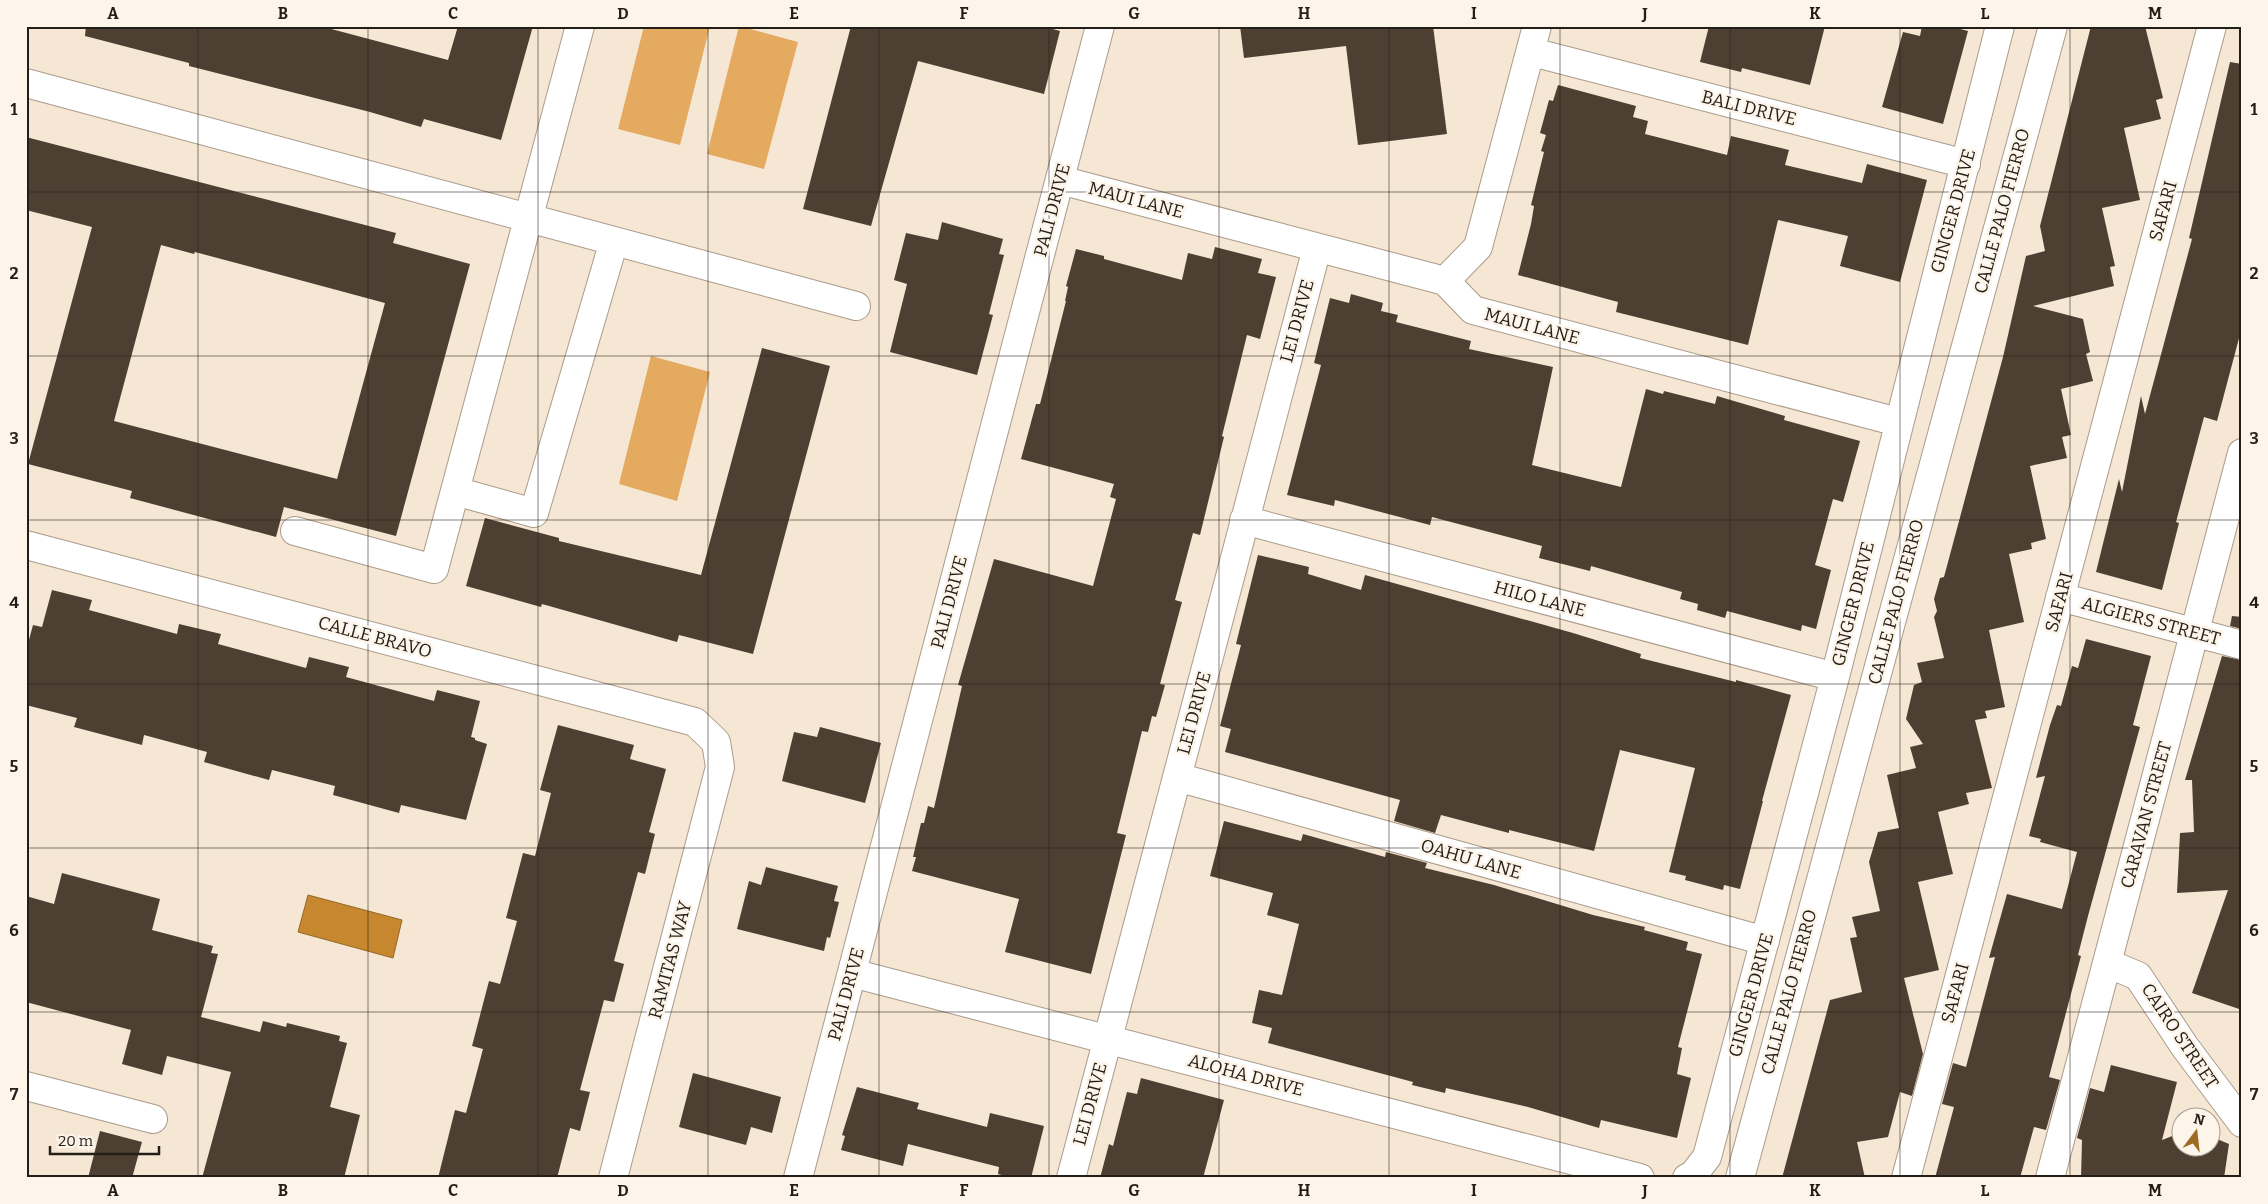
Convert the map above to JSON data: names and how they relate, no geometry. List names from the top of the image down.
{
  "streets": {
    "street": [
      "BALI DRIVE",
      "MAUI LANE",
      "PALI DRIVE",
      "GINGER DRIVE",
      "CALLE PALO FIERRO",
      "SAFARI",
      "LEI DRIVE",
      "HILO LANE",
      "ALGIERS STREET",
      "CALLE BRAVO",
      "CARAVAN STREET",
      "OAHU LANE",
      "RAMITAS WAY",
      "CAIRO STREET",
      "ALOHA DRIVE"
    ]
  },
  "crossings": [
    ["BALI DRIVE", "GINGER DRIVE"],
    ["MAUI LANE", "PALI DRIVE"],
    ["MAUI LANE", "GINGER DRIVE"],
    ["MAUI LANE", "LEI DRIVE"],
    ["PALI DRIVE", "ALOHA DRIVE"],
    ["GINGER DRIVE", "HILO LANE"],
    ["GINGER DRIVE", "OAHU LANE"],
    ["SAFARI", "ALGIERS STREET"],
    ["LEI DRIVE", "HILO LANE"],
    ["LEI DRIVE", "OAHU LANE"],
    ["LEI DRIVE", "ALOHA DRIVE"],
    ["ALGIERS STREET", "CARAVAN STREET"],
    ["CALLE BRAVO", "RAMITAS WAY"],
    ["CARAVAN STREET", "CAIRO STREET"]
  ],
  "scale_bar": "20 m",
  "north": "top",
  "grid": {
    "columns": [
      "A",
      "B",
      "C",
      "D",
      "E",
      "F",
      "G",
      "H",
      "I",
      "J",
      "K",
      "L",
      "M"
    ],
    "rows": [
      "1",
      "2",
      "3",
      "4",
      "5",
      "6",
      "7"
    ]
  }
}
